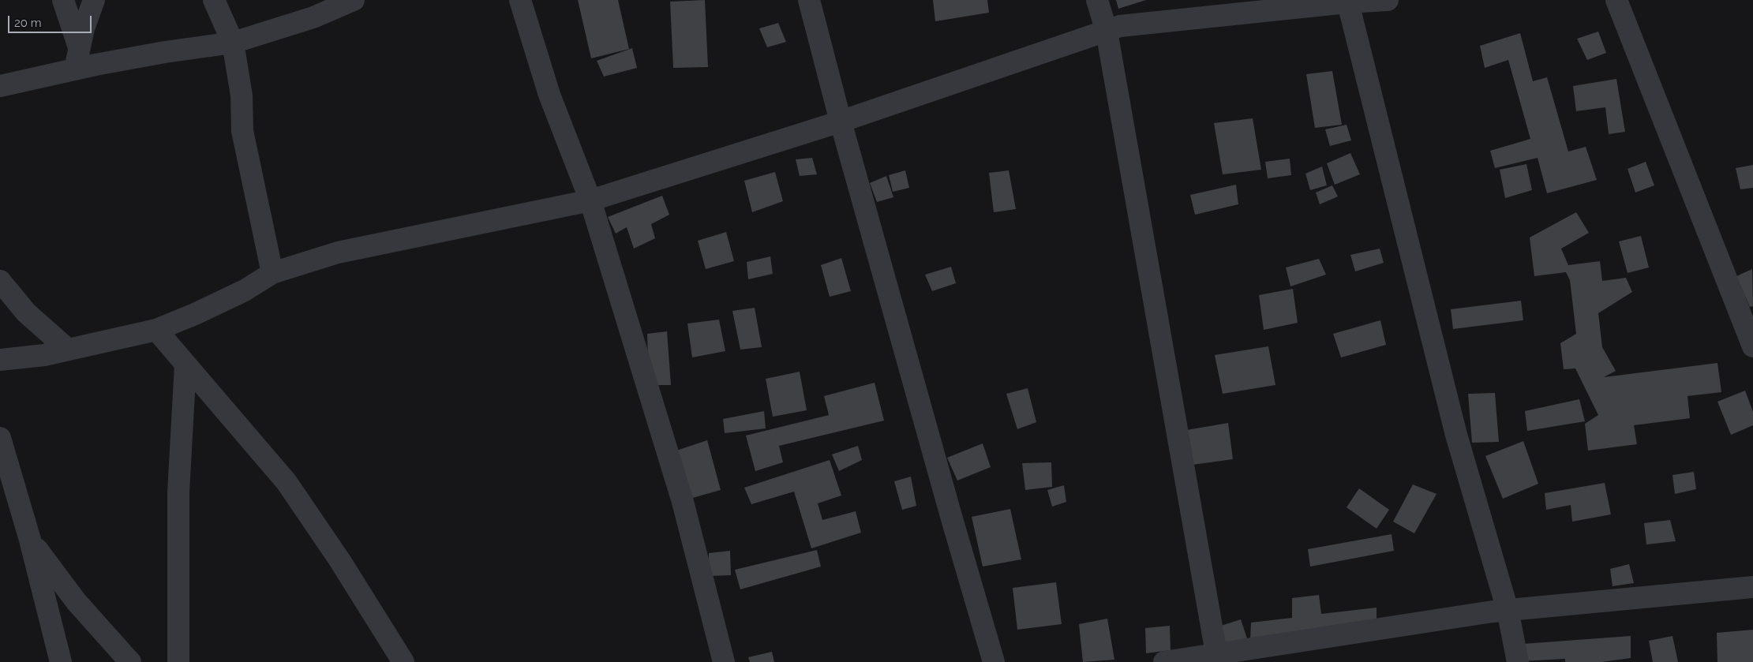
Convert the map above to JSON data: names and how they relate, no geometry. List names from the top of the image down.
{
  "scale_bar": "20 m"
}
